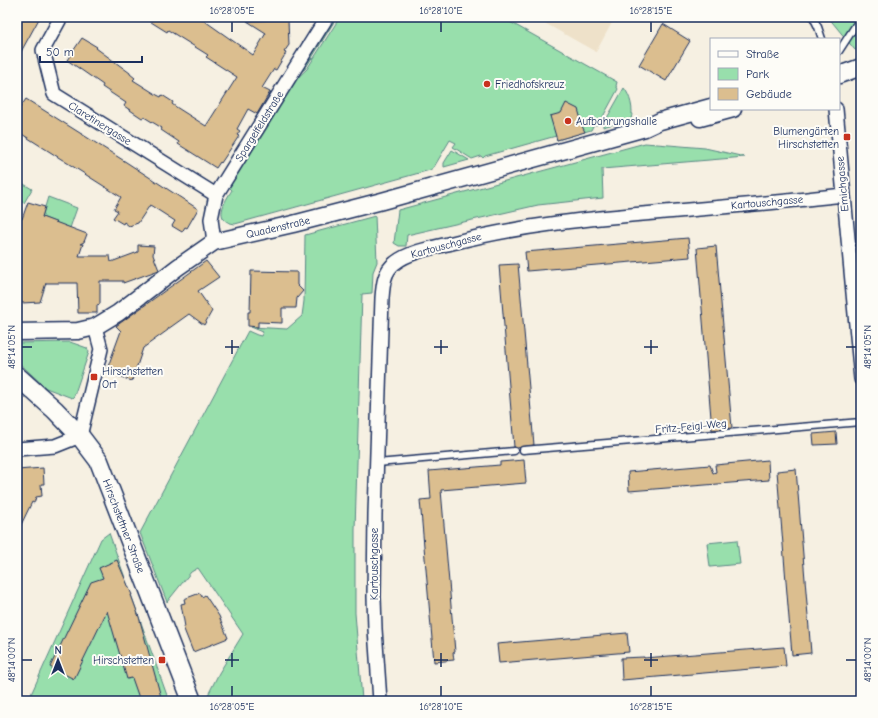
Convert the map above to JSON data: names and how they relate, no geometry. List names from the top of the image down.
{
  "streets": {
    "main road": ["Hirschstettner Straße"],
    "street": [
      "Claretinergasse",
      "Spargelfeldstraße",
      "Emichgasse",
      "Kartouschgasse",
      "Quadenstraße"
    ],
    "lane": ["Fritz-Feigl-Weg"]
  },
  "crossings": [
    ["Claretinergasse", "Spargelfeldstraße"],
    ["Spargelfeldstraße", "Quadenstraße"],
    ["Emichgasse", "Kartouschgasse"]
  ],
  "places": {
    "other": ["Friedhofskreuz", "Aufbahrungshalle"],
    "transit": ["Blumengärten Hirschstetten", "Hirschstetten Ort", "Hirschstetten"]
  },
  "legend": ["Straße", "Park", "Gebäude"],
  "scale_bar": "50 m",
  "north": "top",
  "coordinates": [
    "16°28'05\"E",
    "16°28'10\"E",
    "16°28'15\"E",
    "48°14'05\"N",
    "48°14'00\"N"
  ]
}
